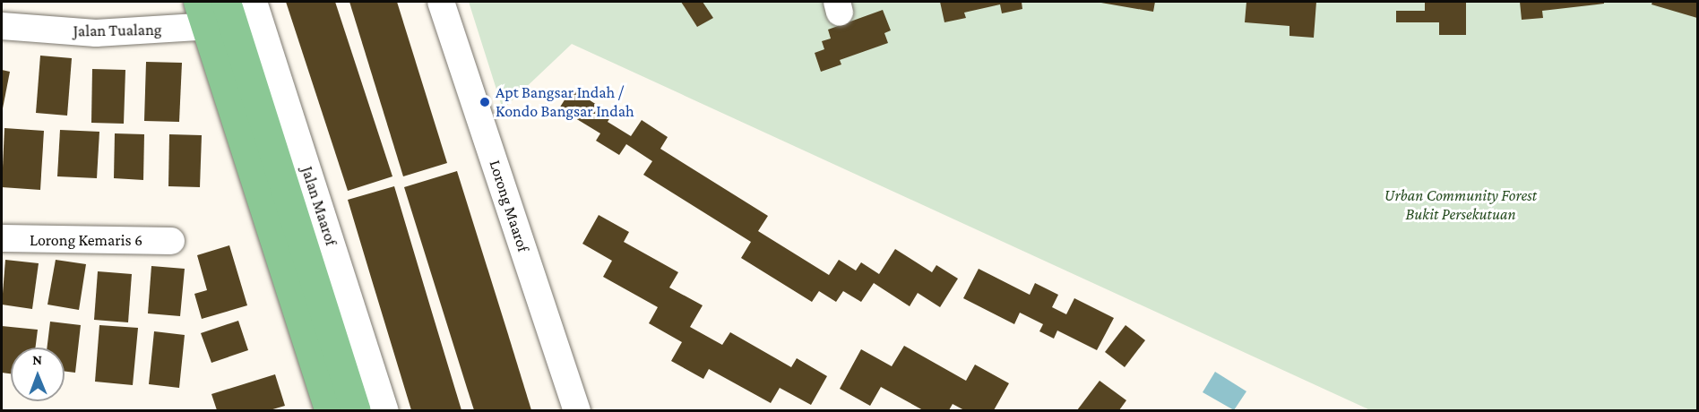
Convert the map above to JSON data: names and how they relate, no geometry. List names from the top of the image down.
{
  "streets": {
    "main road": ["Jalan Maarof"],
    "street": ["Jalan Tualang", "Lorong Maarof", "Lorong Kemaris 6"]
  },
  "crossings": [
    ["Jalan Tualang", "Jalan Maarof"]
  ],
  "parks": ["Urban Community Forest Bukit Persekutuan"],
  "places": ["Apt Bangsar Indah / Kondo Bangsar Indah"],
  "north": "top"
}
